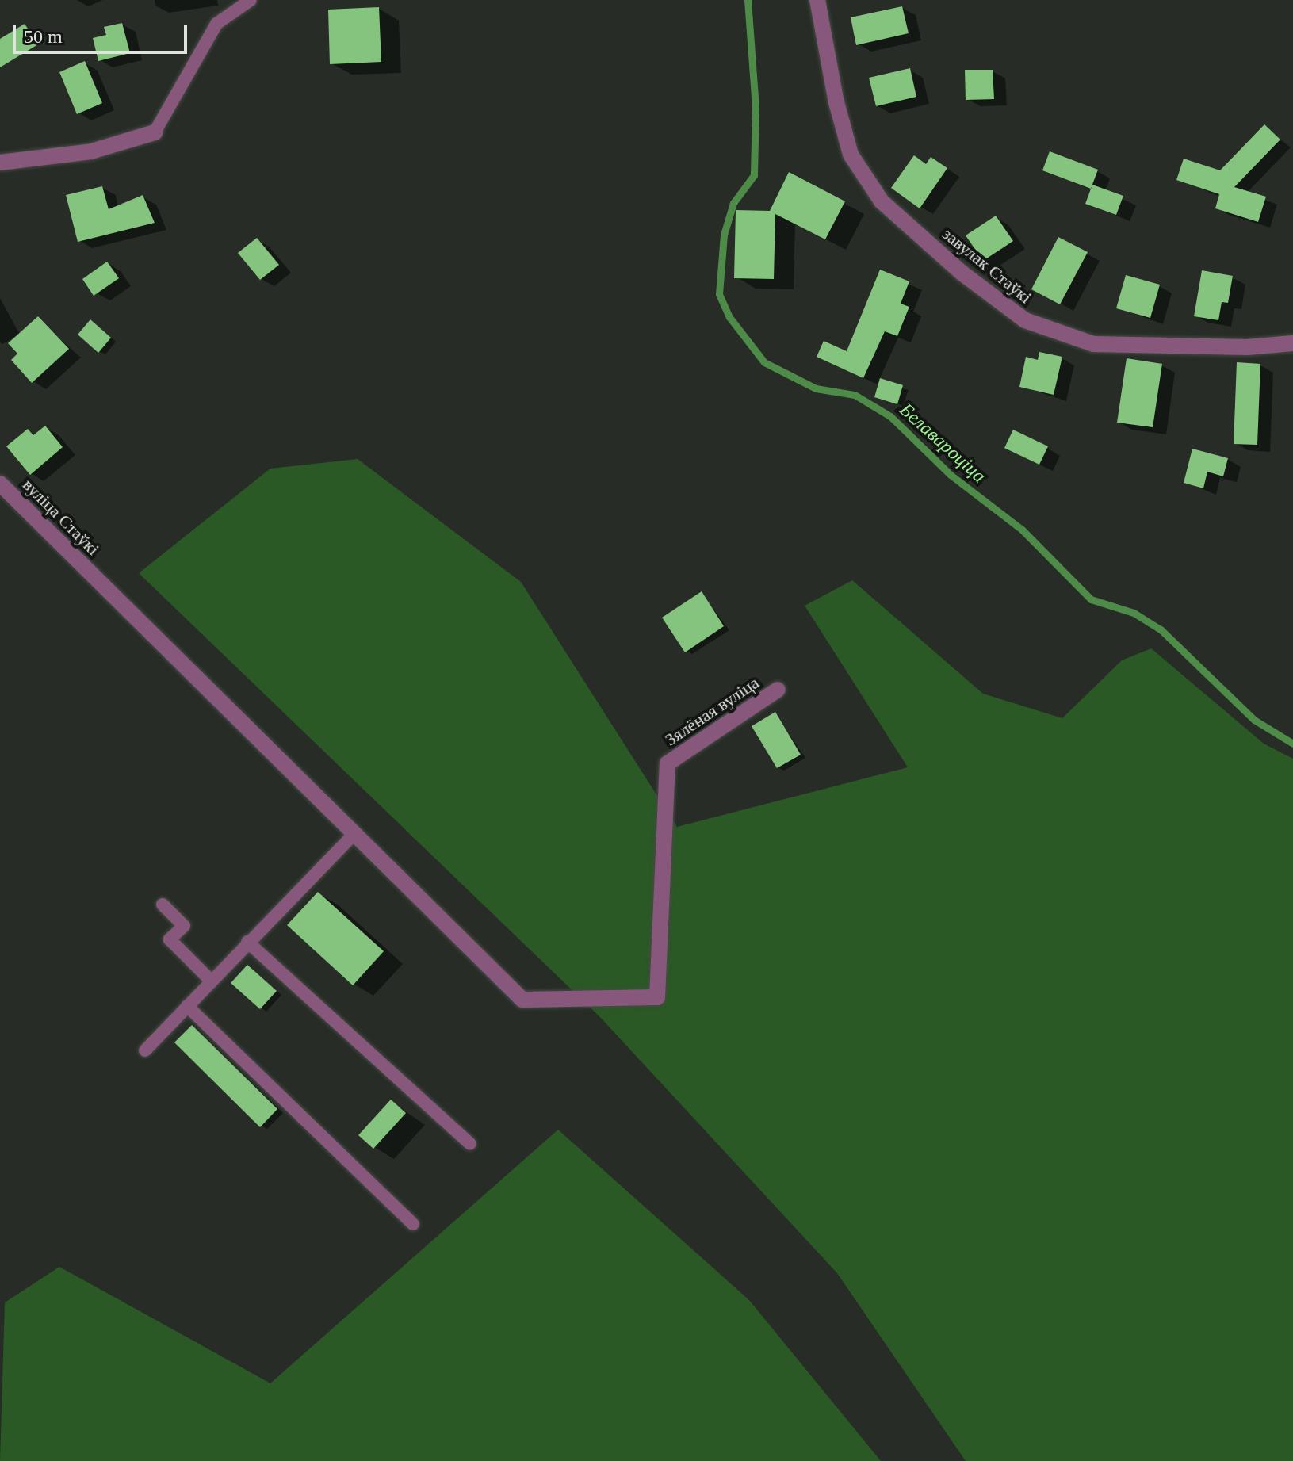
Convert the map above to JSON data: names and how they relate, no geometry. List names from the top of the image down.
{
  "streets": {
    "street": ["завулак Стаўкі", "вуліца Стаўкі", "Зялёная вуліца"]
  },
  "crossings": [
    ["вуліца Стаўкі", "Зялёная вуліца"]
  ],
  "water": ["Белавароціца"],
  "scale_bar": "50 m"
}
